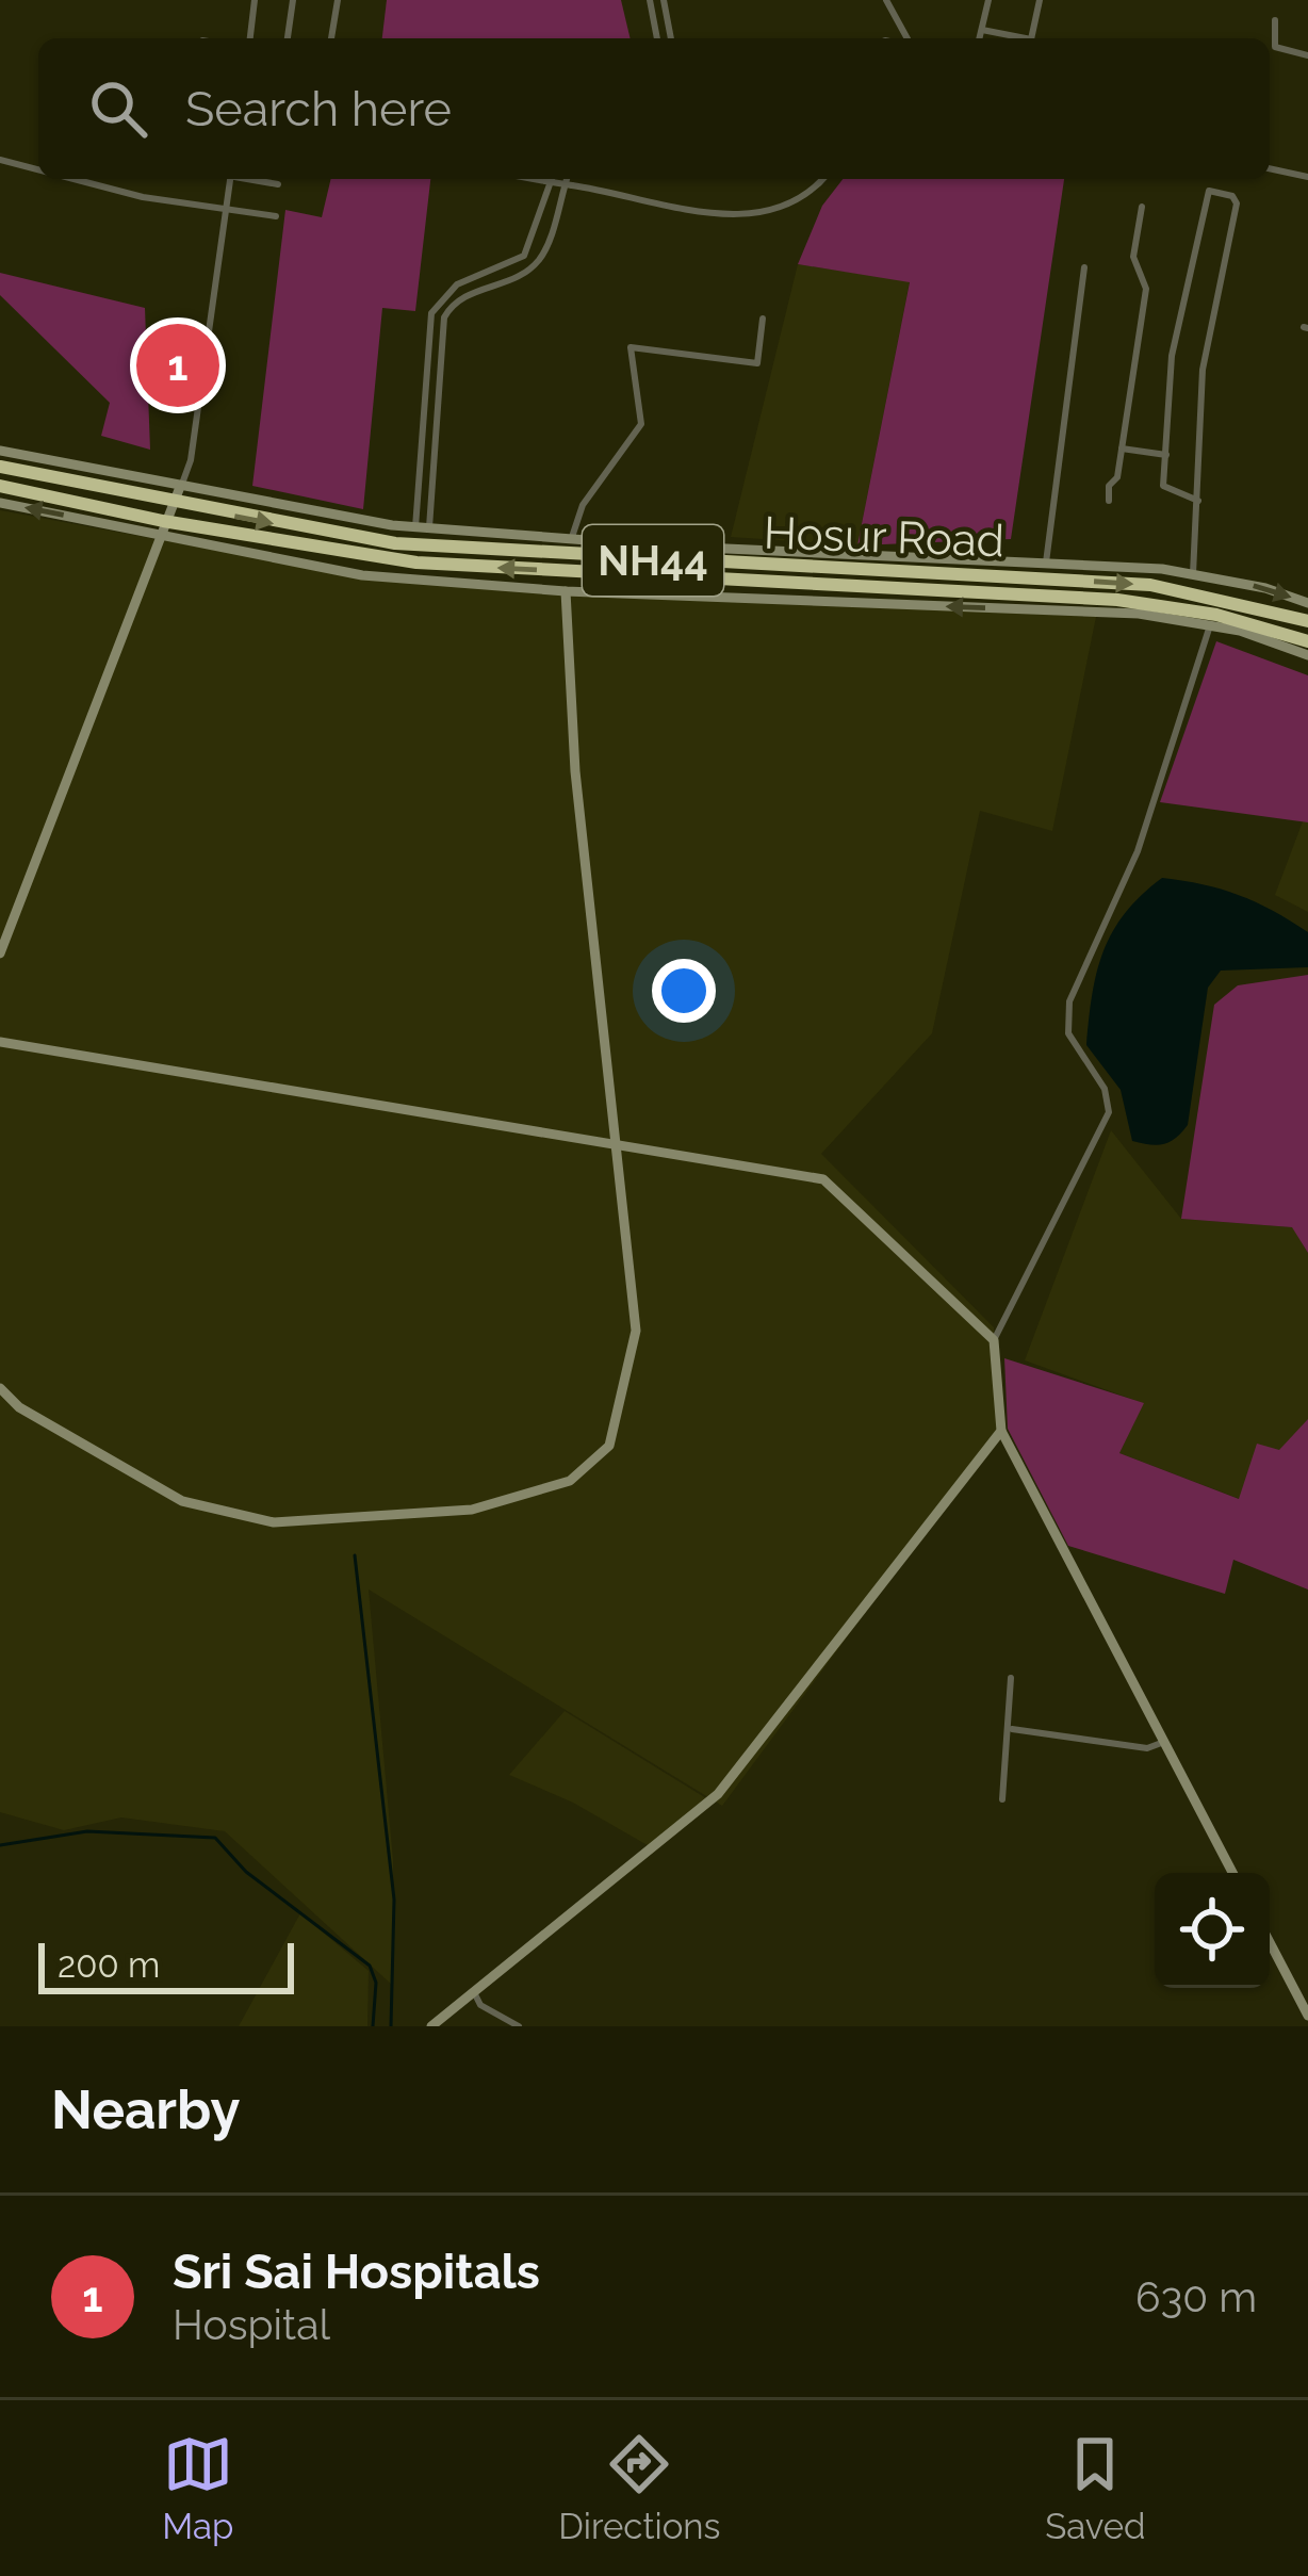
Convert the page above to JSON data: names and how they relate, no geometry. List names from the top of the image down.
{
  "streets": {
    "highway": ["Hosur Road", "NH44"]
  },
  "scale_bar": "200 m",
  "page": {
    "search": "Search here",
    "pins": "1",
    "scale": "200 m",
    "heading": "Nearby",
    "list": [
      {
        "mark": "1",
        "name": "Sri Sai Hospitals",
        "note": "Hospital",
        "value": "630 m"
      }
    ],
    "nav": ["Map", "Directions", "Saved"]
  }
}
